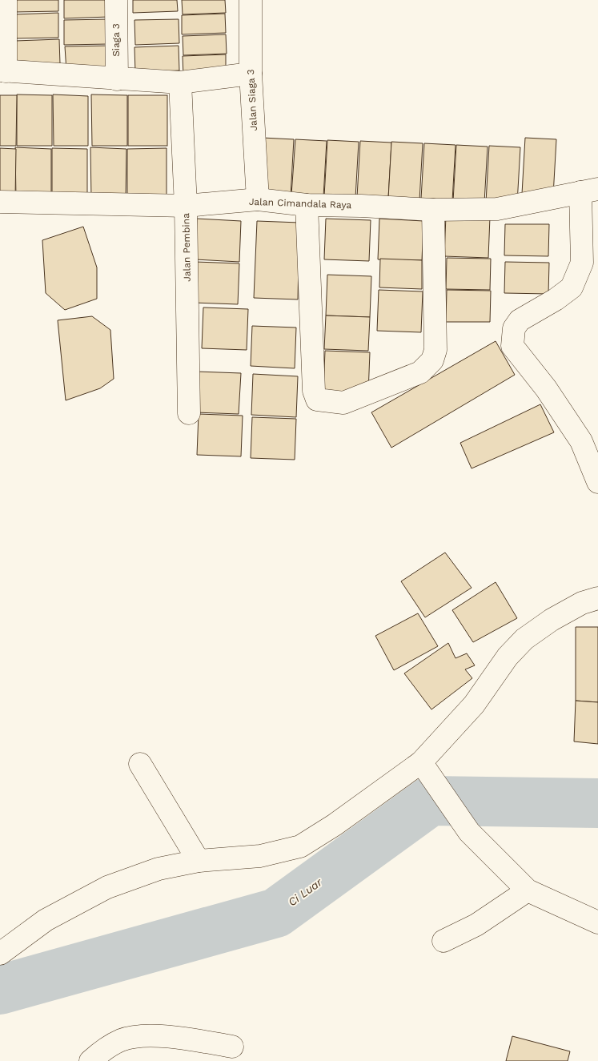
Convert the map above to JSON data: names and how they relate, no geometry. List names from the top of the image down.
{
  "streets": {
    "street": [
      "Siaga 3",
      "Jalan Siaga 3",
      "Jalan Cimandala Raya",
      "Jalan Pembina"
    ]
  },
  "crossings": [
    ["Jalan Siaga 3", "Jalan Cimandala Raya"],
    ["Jalan Cimandala Raya", "Jalan Pembina"]
  ],
  "water": ["Ci Luar"]
}
